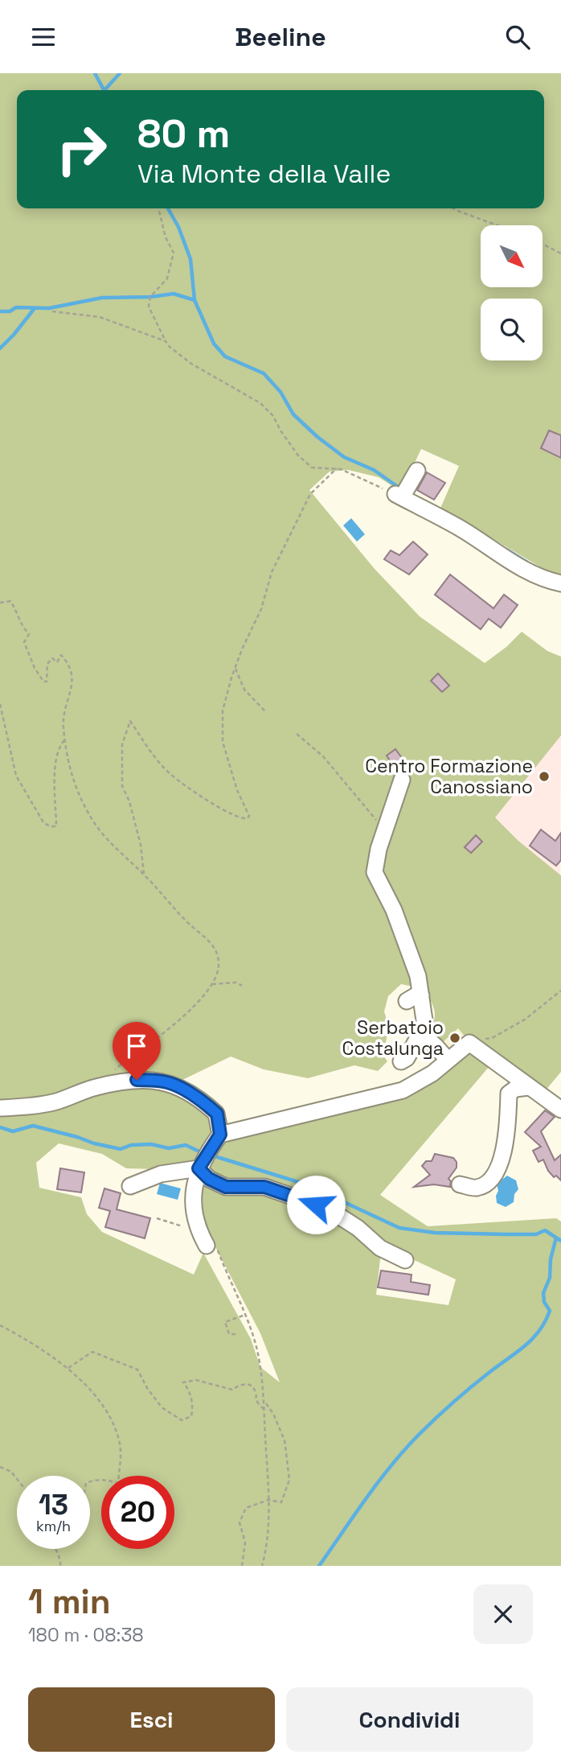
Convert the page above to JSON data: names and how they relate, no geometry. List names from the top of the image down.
{
  "places": ["Centro Formazione Canossiano", "Serbatoio Costalunga"],
  "north": "bottom right",
  "page": {
    "header": "Beeline",
    "turn": ["80 m", "Via Monte della Valle"],
    "speed": "13 km/h",
    "limit": "20",
    "heading": ["1 min", "180 m · 08:38"],
    "buttons": ["Esci", "Condividi"]
  }
}
